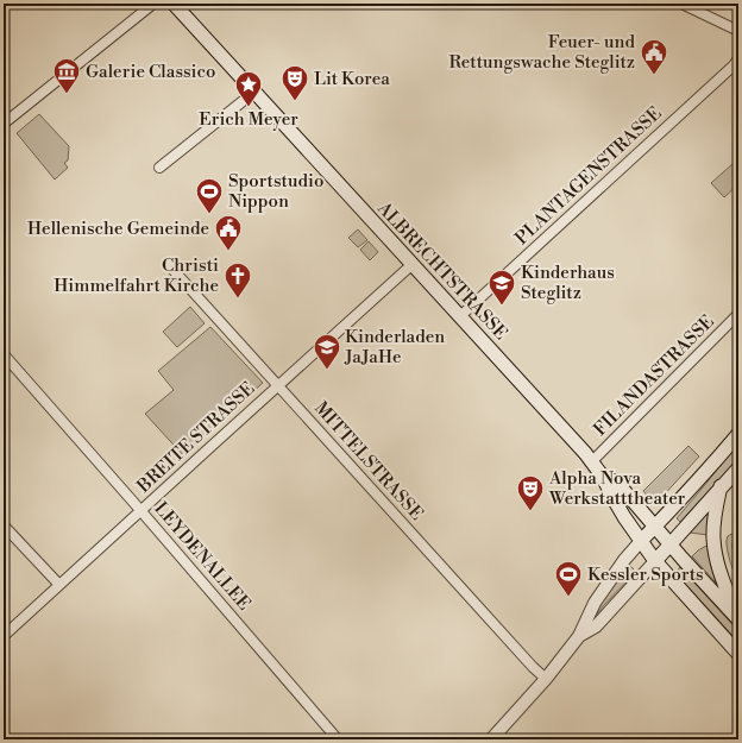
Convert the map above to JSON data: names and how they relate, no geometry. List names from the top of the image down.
{
  "streets": {
    "main road": ["ALBRECHTSTRASSE"],
    "street": [
      "PLANTAGENSTRASSE",
      "FILANDASTRASSE",
      "BREITE STRASSE",
      "MITTELSTRASSE",
      "LEYDENALLEE"
    ]
  },
  "crossings": [
    ["PLANTAGENSTRASSE", "ALBRECHTSTRASSE"],
    ["ALBRECHTSTRASSE", "FILANDASTRASSE"],
    ["ALBRECHTSTRASSE", "BREITE STRASSE"],
    ["BREITE STRASSE", "MITTELSTRASSE"],
    ["BREITE STRASSE", "LEYDENALLEE"]
  ],
  "places": {
    "public building": ["Feuer- und Rettungswache Steglitz", "Hellenische Gemeinde"],
    "museum": ["Galerie Classico"],
    "theatre": ["Lit Korea", "Alpha Nova Werkstatttheater"],
    "place": ["Erich Meyer"],
    "sports": ["Sportstudio Nippon", "Kessler Sports"],
    "church": ["Christi Himmelfahrt Kirche"],
    "school or university": ["Kinderhaus Steglitz", "Kinderladen JaJaHe"]
  }
}
